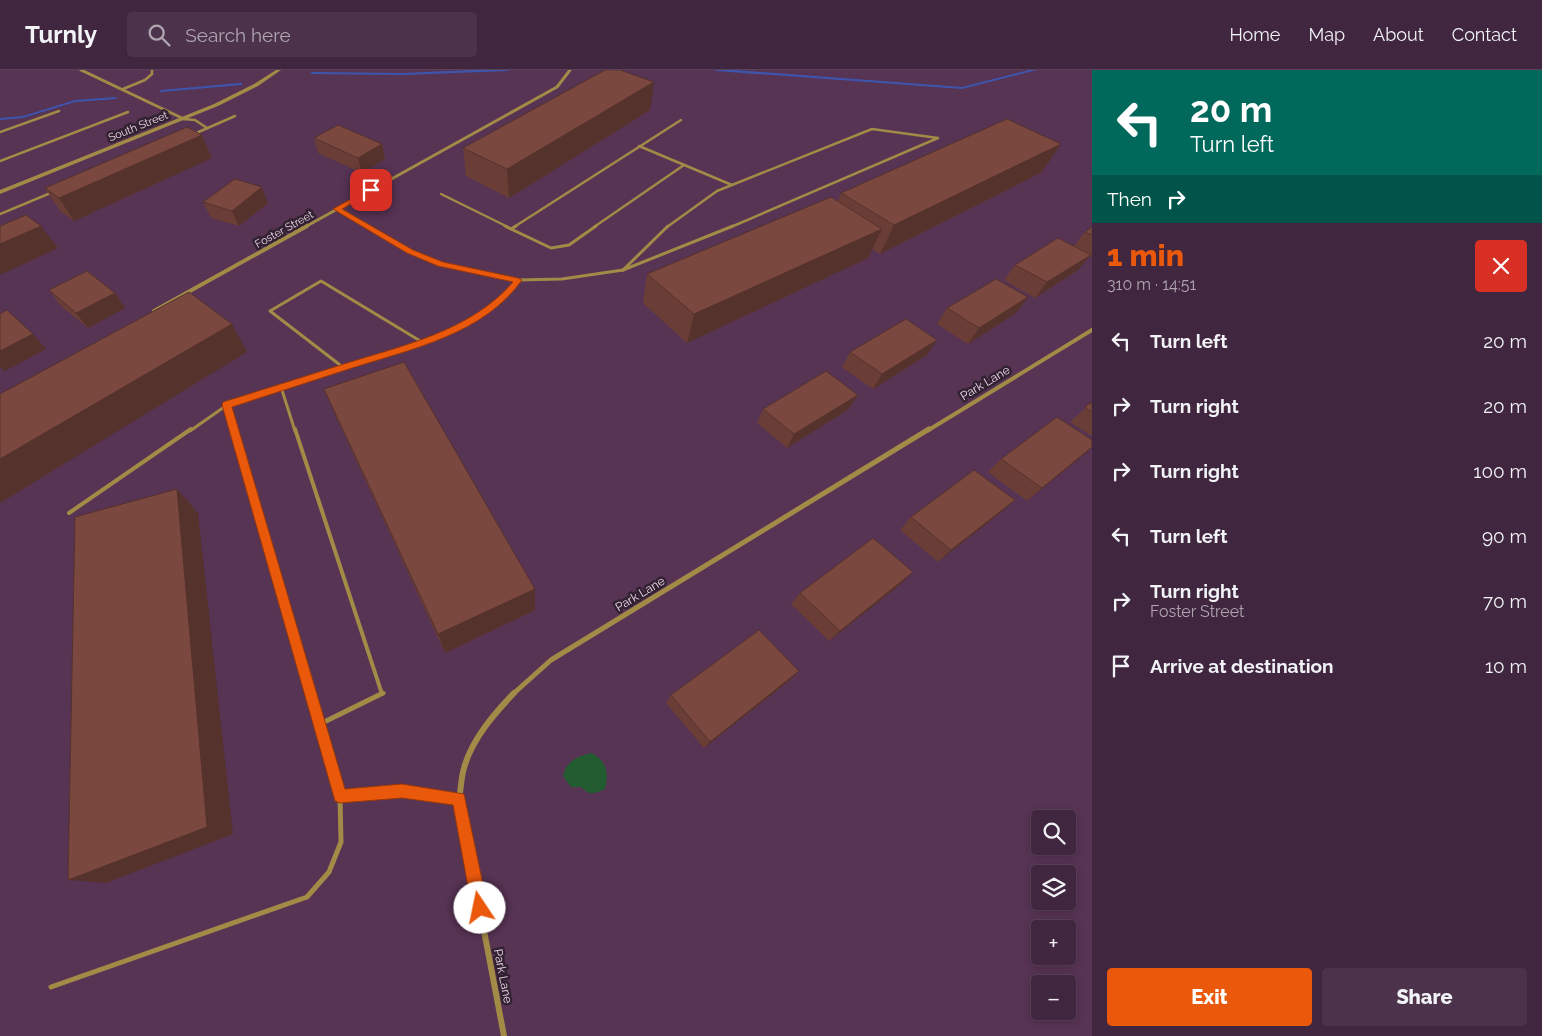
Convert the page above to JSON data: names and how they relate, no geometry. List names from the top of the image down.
{
  "streets": {
    "street": ["South Street", "Foster Street", "Park Lane"]
  },
  "page": {
    "header": "Turnly",
    "search": "Search here",
    "nav": [
      "Home",
      "Map",
      "About",
      "Contact"
    ],
    "turn": ["20 m", "Turn left"],
    "then": "Then",
    "heading": ["1 min", "310 m · 14:51"],
    "list": [
      {
        "name": "Turn left",
        "value": "20 m"
      },
      {
        "name": "Turn right",
        "value": "20 m"
      },
      {
        "name": "Turn right",
        "value": "100 m"
      },
      {
        "name": "Turn left",
        "value": "90 m"
      },
      {
        "name": "Turn right",
        "note": "Foster Street",
        "value": "70 m"
      },
      {
        "name": "Arrive at destination",
        "value": "10 m"
      }
    ],
    "map_buttons": ["+", "−"],
    "buttons": ["Exit", "Share"]
  }
}
